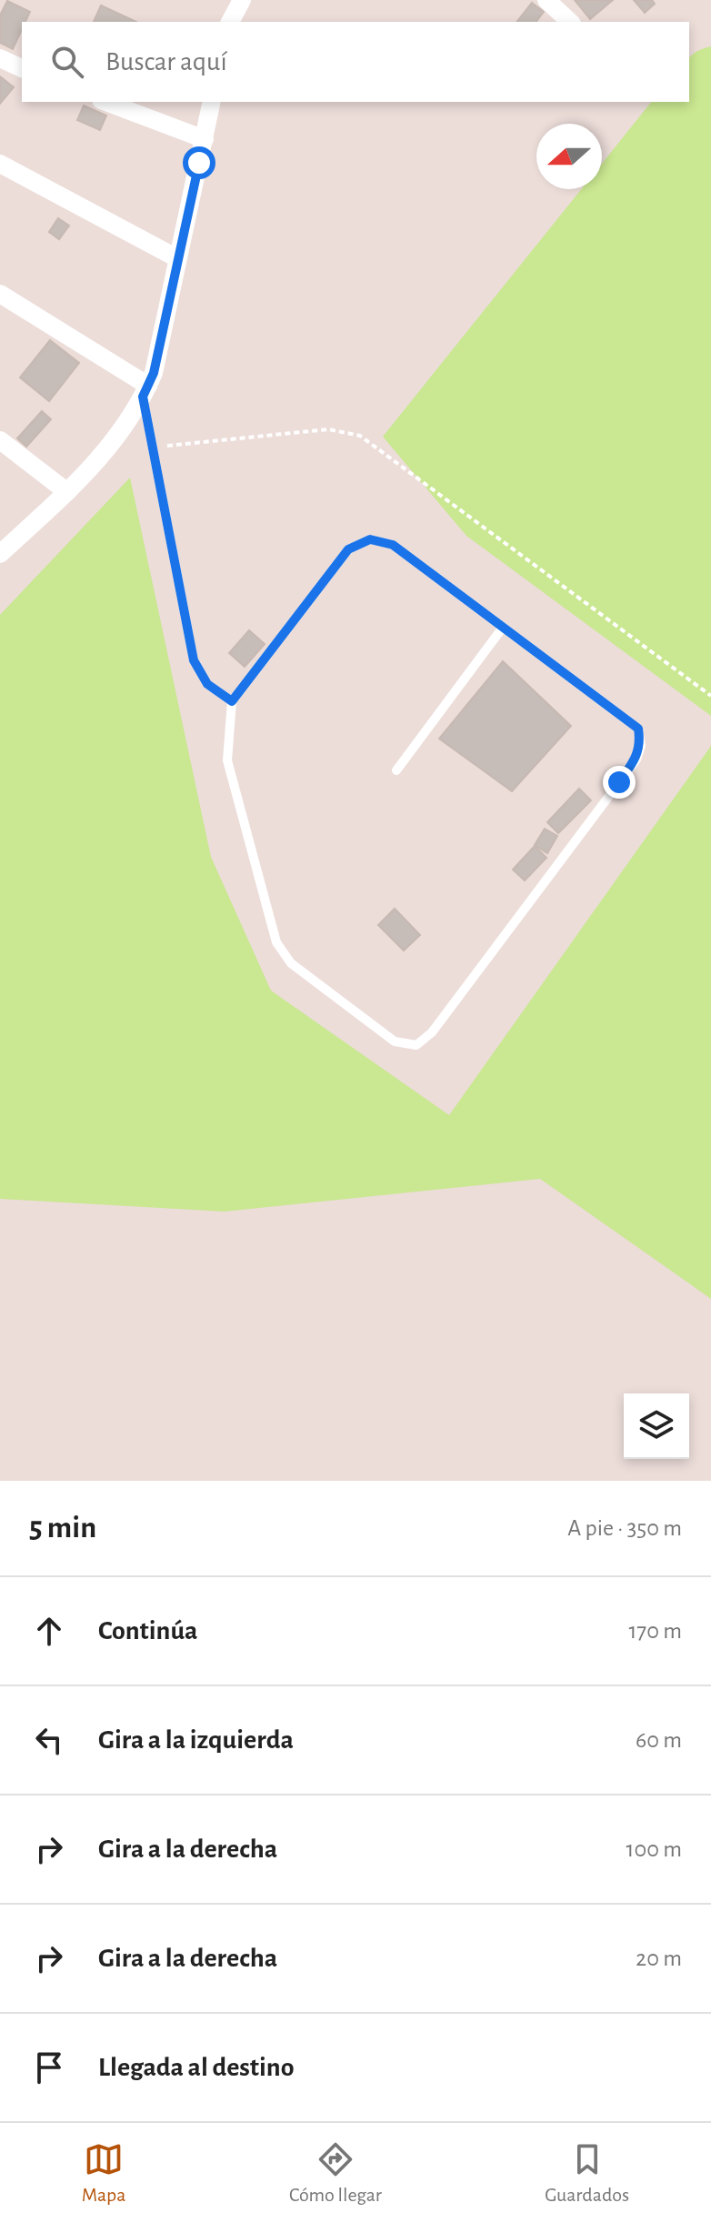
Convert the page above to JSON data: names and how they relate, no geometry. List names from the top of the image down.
{
  "north": "left",
  "page": {
    "search": "Buscar aquí",
    "heading": ["5 min", "A pie · 350 m"],
    "list": [
      ["Continúa", "170 m"],
      ["Gira a la izquierda", "60 m"],
      ["Gira a la derecha", "100 m"],
      ["Gira a la derecha", "20 m"],
      "Llegada al destino"
    ],
    "nav": ["Mapa", "Cómo llegar", "Guardados"]
  }
}
